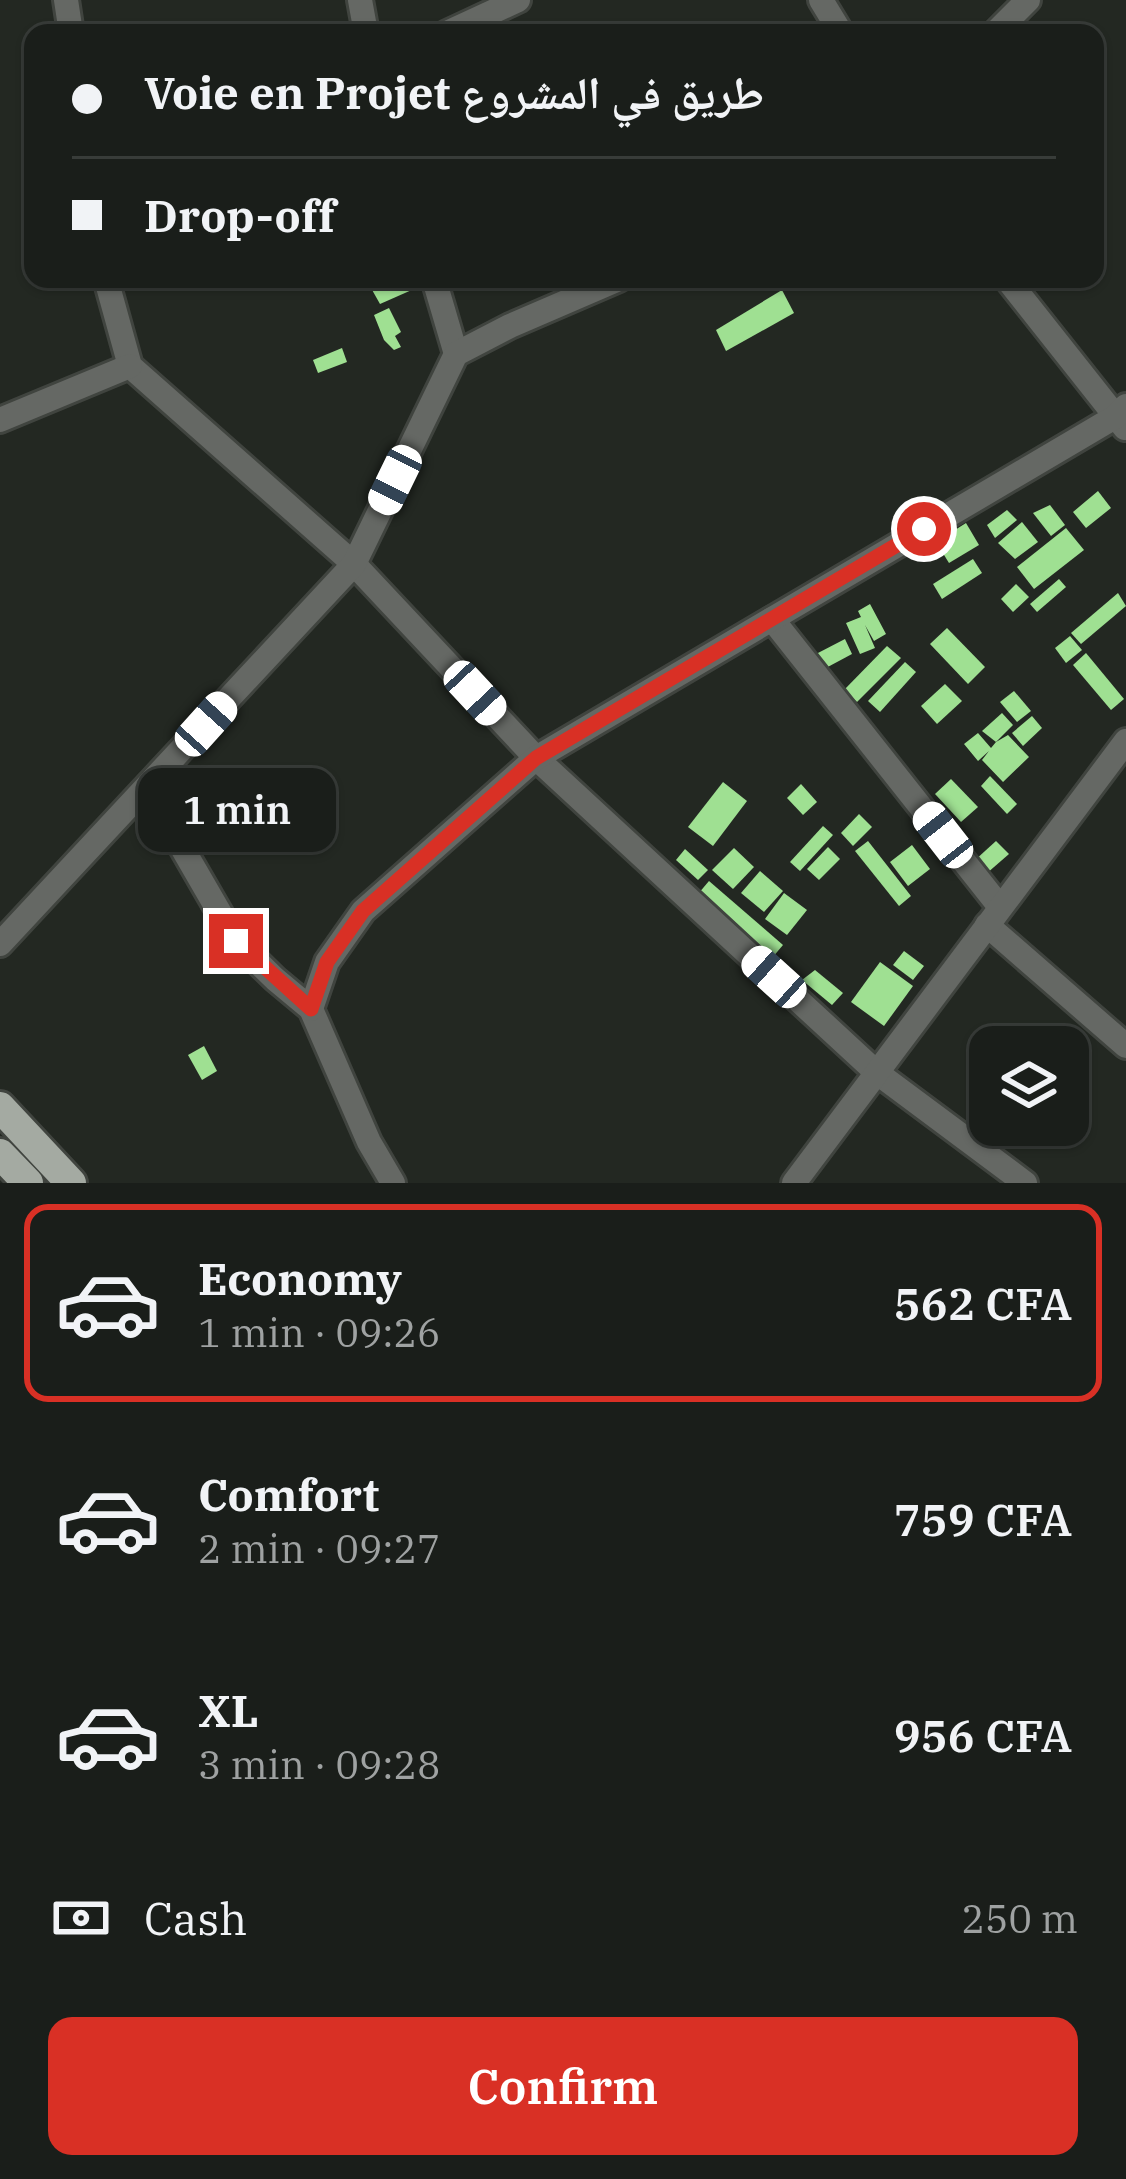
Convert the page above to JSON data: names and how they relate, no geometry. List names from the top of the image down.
{
  "page": {
    "banner": ["Voie en Projet طريق في المشروع", "Drop-off"],
    "bubble": "1 min",
    "list": [
      {
        "name": "Economy",
        "note": "1 min · 09:26",
        "value": "562 CFA"
      },
      {
        "name": "Comfort",
        "note": "2 min · 09:27",
        "value": "759 CFA"
      },
      {
        "name": "XL",
        "note": "3 min · 09:28",
        "value": "956 CFA"
      }
    ],
    "pay": ["Cash", "250 m"],
    "buttons": "Confirm"
  }
}
